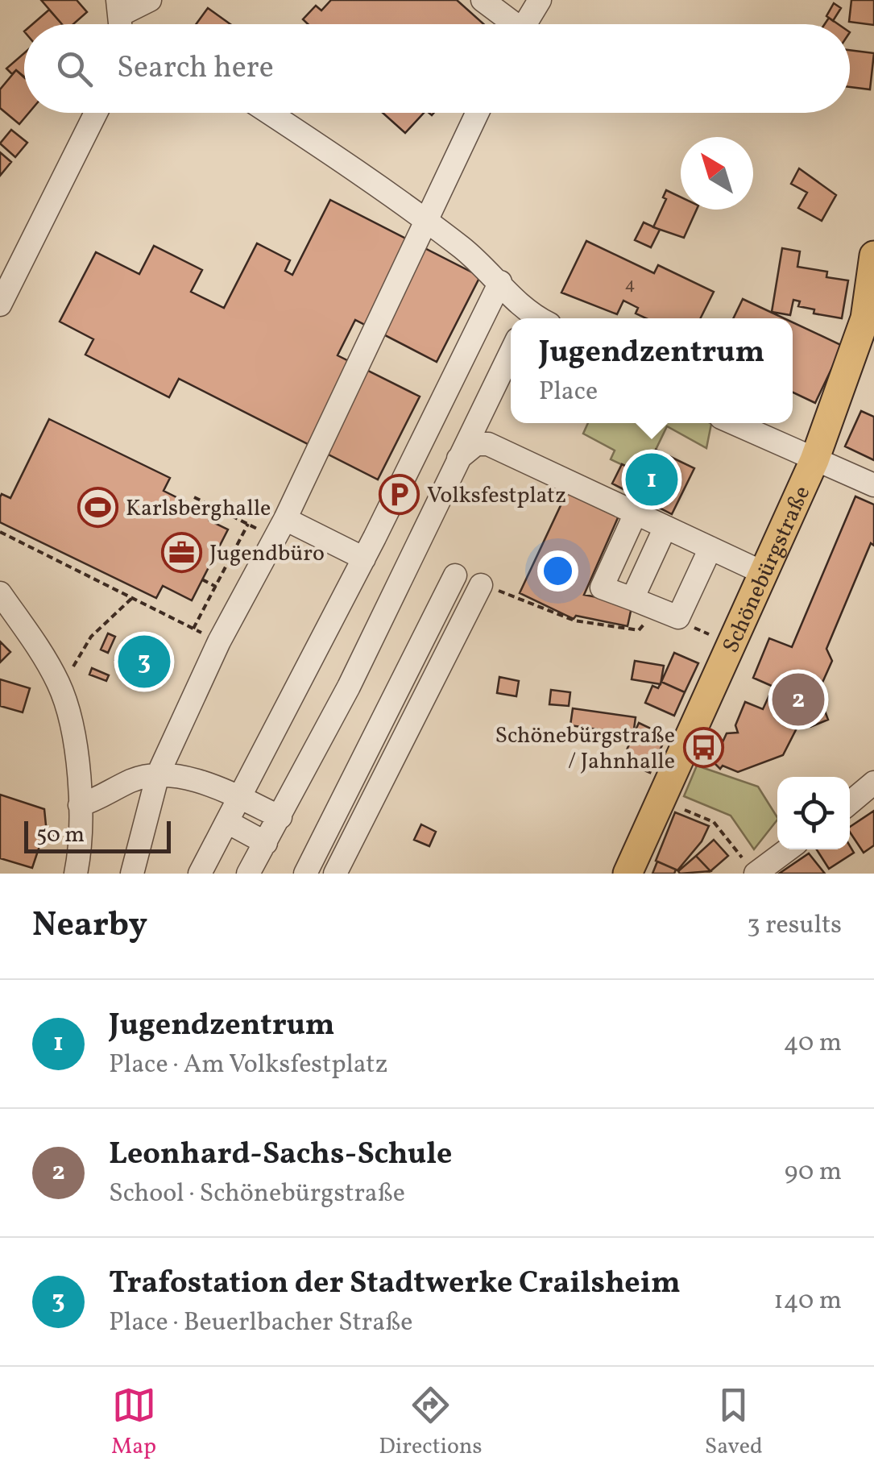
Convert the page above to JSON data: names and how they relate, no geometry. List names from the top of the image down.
{
  "streets": {
    "main road": ["Schönebürgstraße"]
  },
  "places": {
    "parking": ["Volksfestplatz"],
    "sports": ["Karlsberghalle"],
    "office": ["Jugendbüro"],
    "bus stop": ["Schönebürgstraße / Jahnhalle"]
  },
  "house_numbers": ["4"],
  "scale_bar": "50 m",
  "north": "top left",
  "page": {
    "search": "Search here",
    "popup": ["Jugendzentrum", "Place"],
    "pins": ["1", "3", "2"],
    "scale": "50 m",
    "heading": ["Nearby", "3 results"],
    "list": [
      {
        "mark": "1",
        "name": "Jugendzentrum",
        "note": "Place · Am Volksfestplatz",
        "value": "40 m"
      },
      {
        "mark": "2",
        "name": "Leonhard-Sachs-Schule",
        "note": "School · Schönebürgstraße",
        "value": "90 m"
      },
      {
        "mark": "3",
        "name": "Trafostation der Stadtwerke Crailsheim",
        "note": "Place · Beuerlbacher Straße",
        "value": "140 m"
      }
    ],
    "nav": ["Map", "Directions", "Saved"]
  }
}
